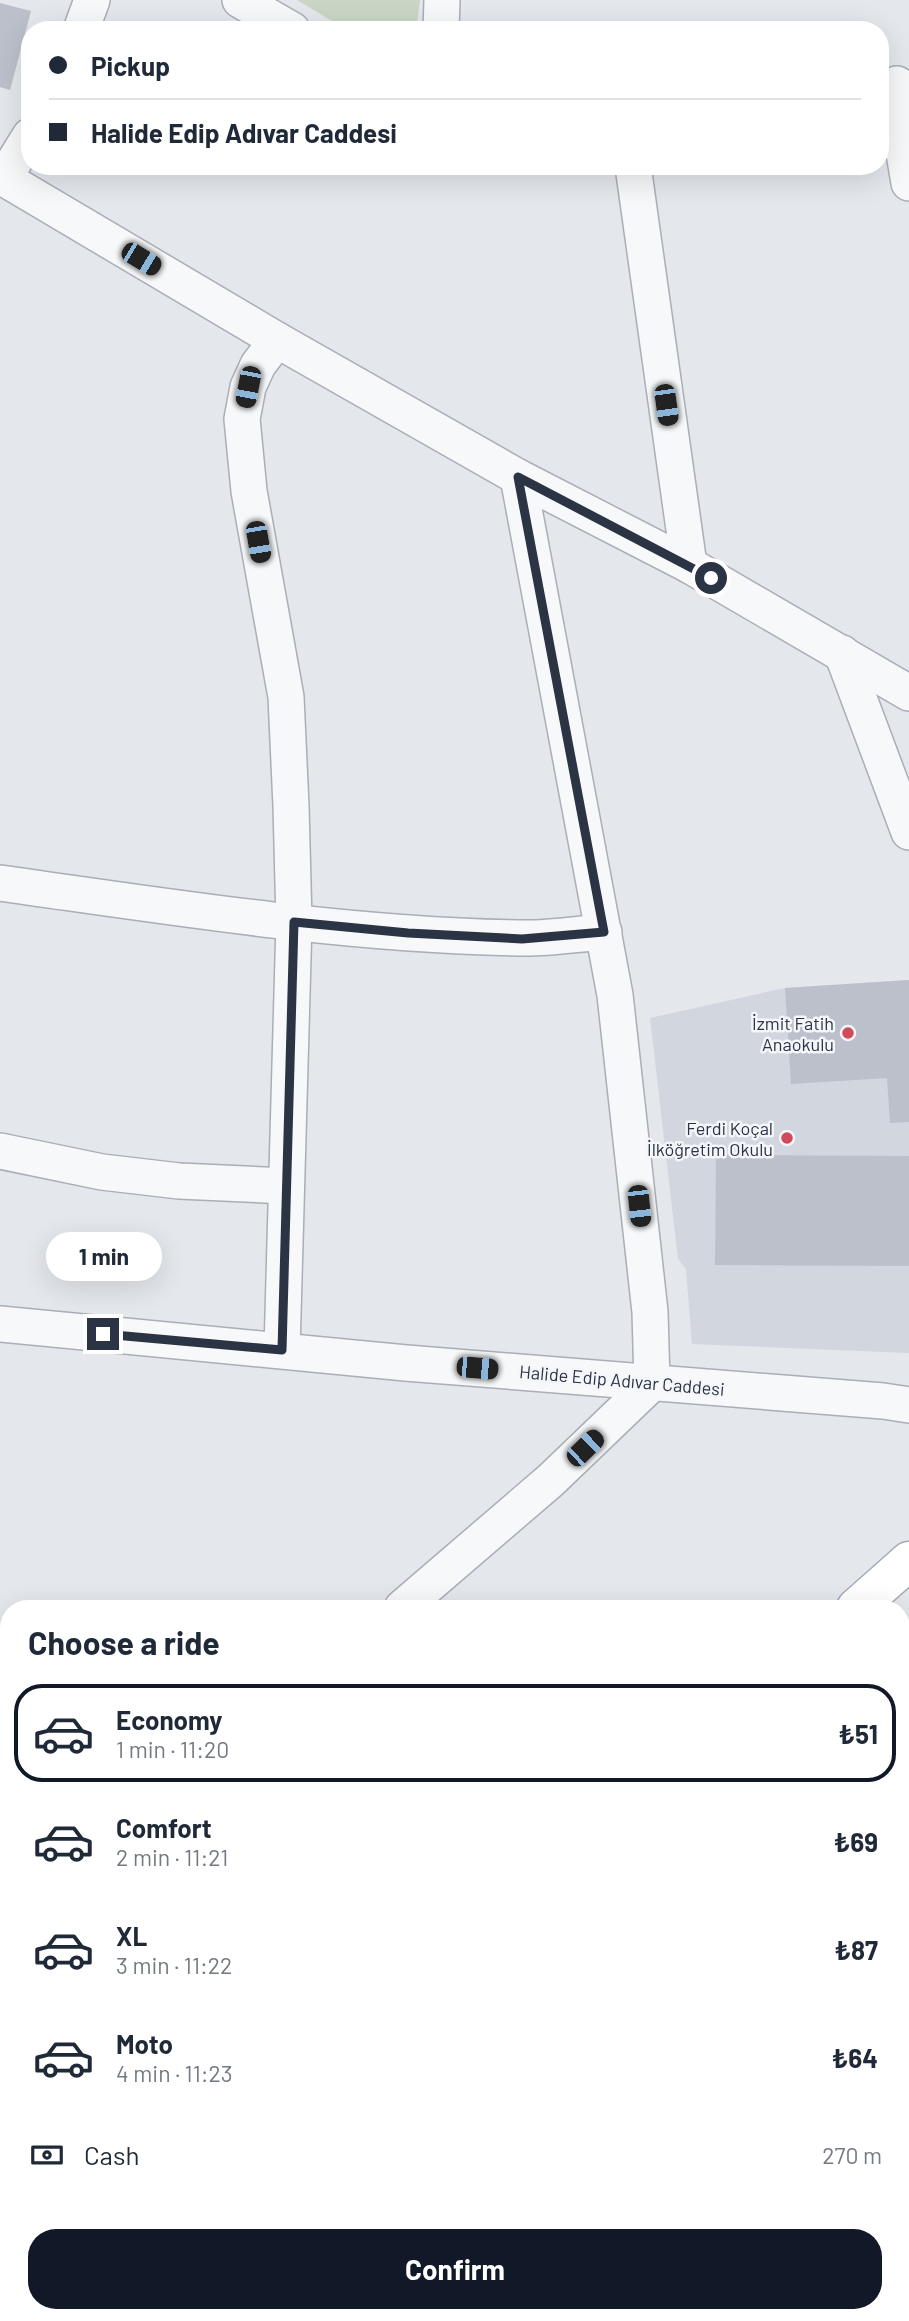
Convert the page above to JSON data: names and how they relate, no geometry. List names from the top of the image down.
{
  "streets": {
    "street": ["Halide Edip Adıvar Caddesi"]
  },
  "places": ["İzmit Fatih Anaokulu", "Ferdi Koçal İlköğretim Okulu"],
  "page": {
    "banner": ["Pickup", "Halide Edip Adıvar Caddesi"],
    "bubble": "1 min",
    "heading": "Choose a ride",
    "list": [
      {
        "name": "Economy",
        "note": "1 min · 11:20",
        "value": "₺51"
      },
      {
        "name": "Comfort",
        "note": "2 min · 11:21",
        "value": "₺69"
      },
      {
        "name": "XL",
        "note": "3 min · 11:22",
        "value": "₺87"
      },
      {
        "name": "Moto",
        "note": "4 min · 11:23",
        "value": "₺64"
      }
    ],
    "pay": ["Cash", "270 m"],
    "buttons": "Confirm"
  }
}
